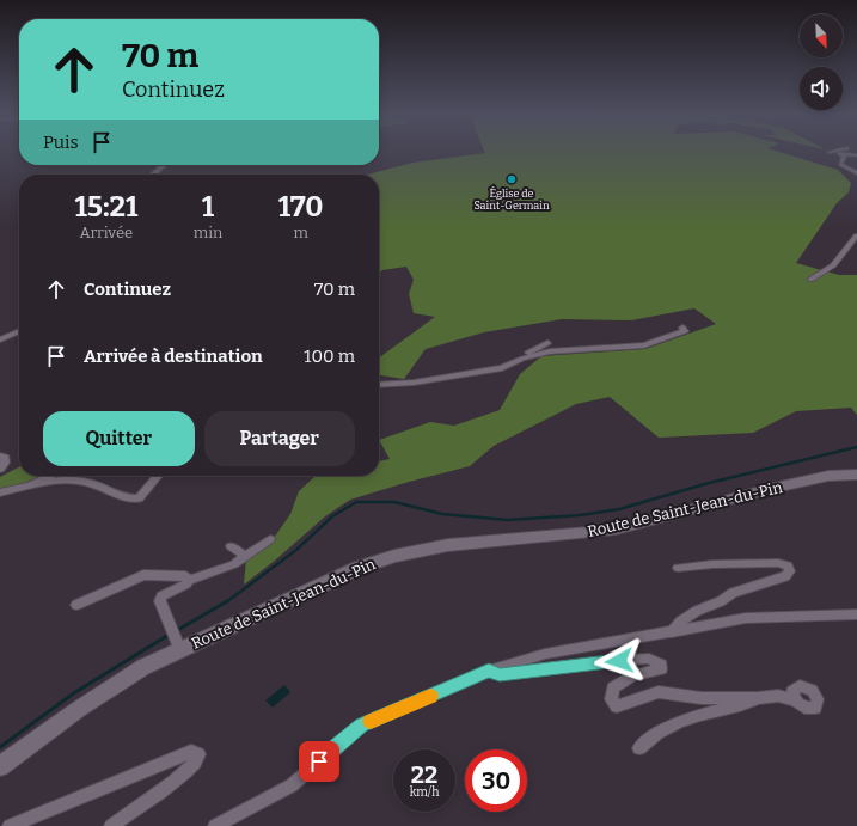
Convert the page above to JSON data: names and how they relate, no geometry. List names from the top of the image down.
{
  "streets": {
    "main road": ["Route de Saint-Jean-du-Pin"]
  },
  "places": ["Église de Saint-Germain"],
  "north": "bottom right",
  "page": {
    "turn": ["70 m", "Continuez"],
    "then": "Puis",
    "eta": [
      "15:21",
      "Arrivée",
      "1",
      "min",
      "170",
      "m"
    ],
    "list": [
      {
        "name": "Continuez",
        "value": "70 m"
      },
      {
        "name": "Arrivée à destination",
        "value": "100 m"
      }
    ],
    "buttons": ["Quitter", "Partager"],
    "speed": "22 km/h",
    "limit": "30"
  }
}
